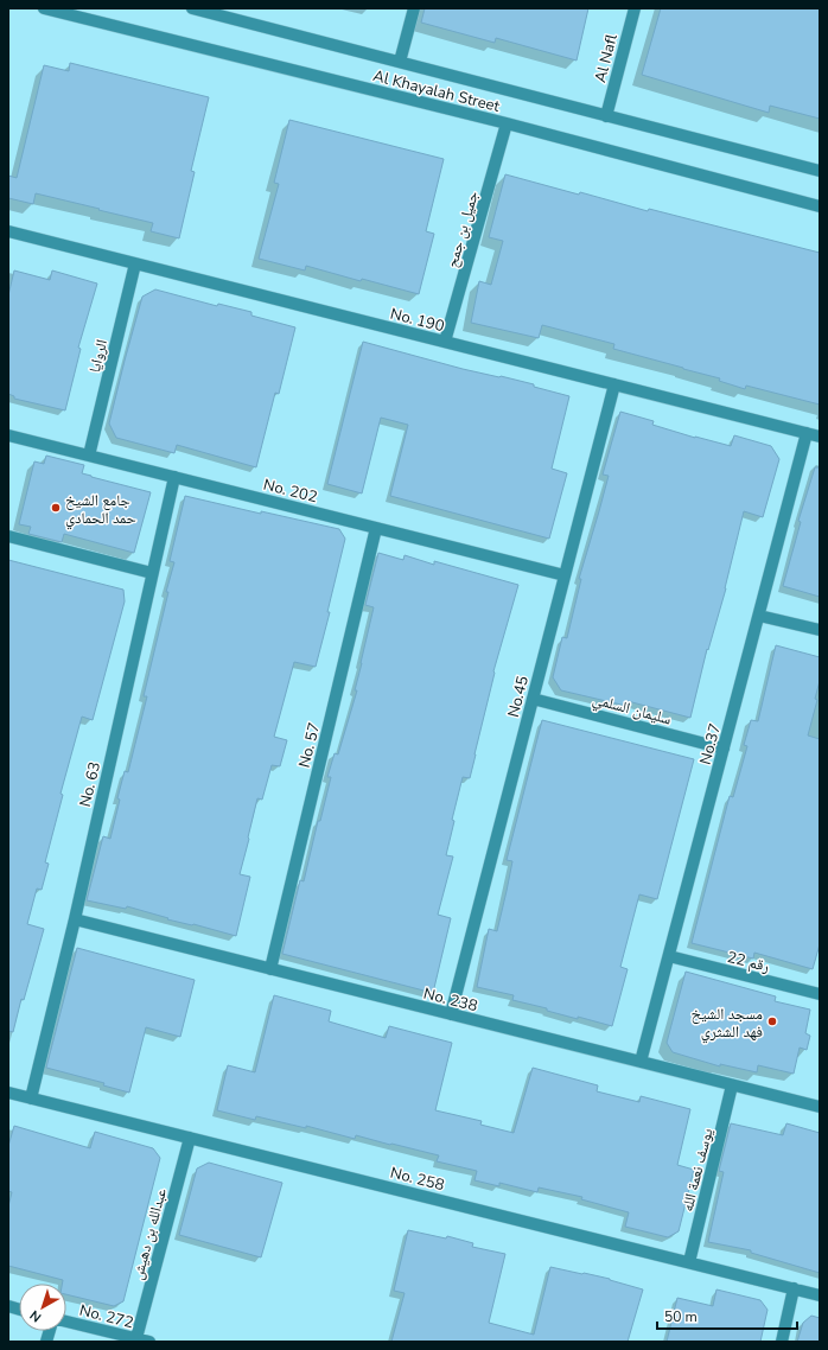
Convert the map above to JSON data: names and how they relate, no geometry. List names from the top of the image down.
{
  "streets": {
    "street": [
      "Al Nafl",
      "Al Khayalah Street",
      "جميل بن جمح",
      "No. 190",
      "الروايا",
      "No. 202",
      "No.45",
      "سليمان السلمي",
      "No.37",
      "No. 57",
      "No. 63",
      "رقم 22",
      "No. 238",
      "يوسف نعمة الله",
      "No. 258",
      "عبدالله بن دهيش",
      "No. 272"
    ]
  },
  "crossings": [
    ["Al Nafl", "Al Khayalah Street"],
    ["Al Khayalah Street", "جميل بن جمح"],
    ["جميل بن جمح", "No. 190"],
    ["No. 190", "الروايا"],
    ["No. 190", "No.45"],
    ["No. 190", "No.37"],
    ["الروايا", "No. 202"],
    ["No. 202", "No.45"],
    ["No. 202", "No. 57"],
    ["No. 202", "No. 63"],
    ["No.45", "سليمان السلمي"],
    ["No.45", "No. 238"],
    ["سليمان السلمي", "No.37"],
    ["No.37", "رقم 22"],
    ["No.37", "No. 238"],
    ["No. 57", "No. 238"],
    ["No. 63", "No. 238"],
    ["No. 63", "No. 258"],
    ["No. 238", "يوسف نعمة الله"],
    ["يوسف نعمة الله", "No. 258"],
    ["No. 258", "عبدالله بن دهيش"],
    ["عبدالله بن دهيش", "No. 272"]
  ],
  "places": ["جامع الشيخ حمد الحمادي", "مسجد الشيخ فهد الشثري"],
  "scale_bar": "50 m",
  "north": "bottom left"
}
